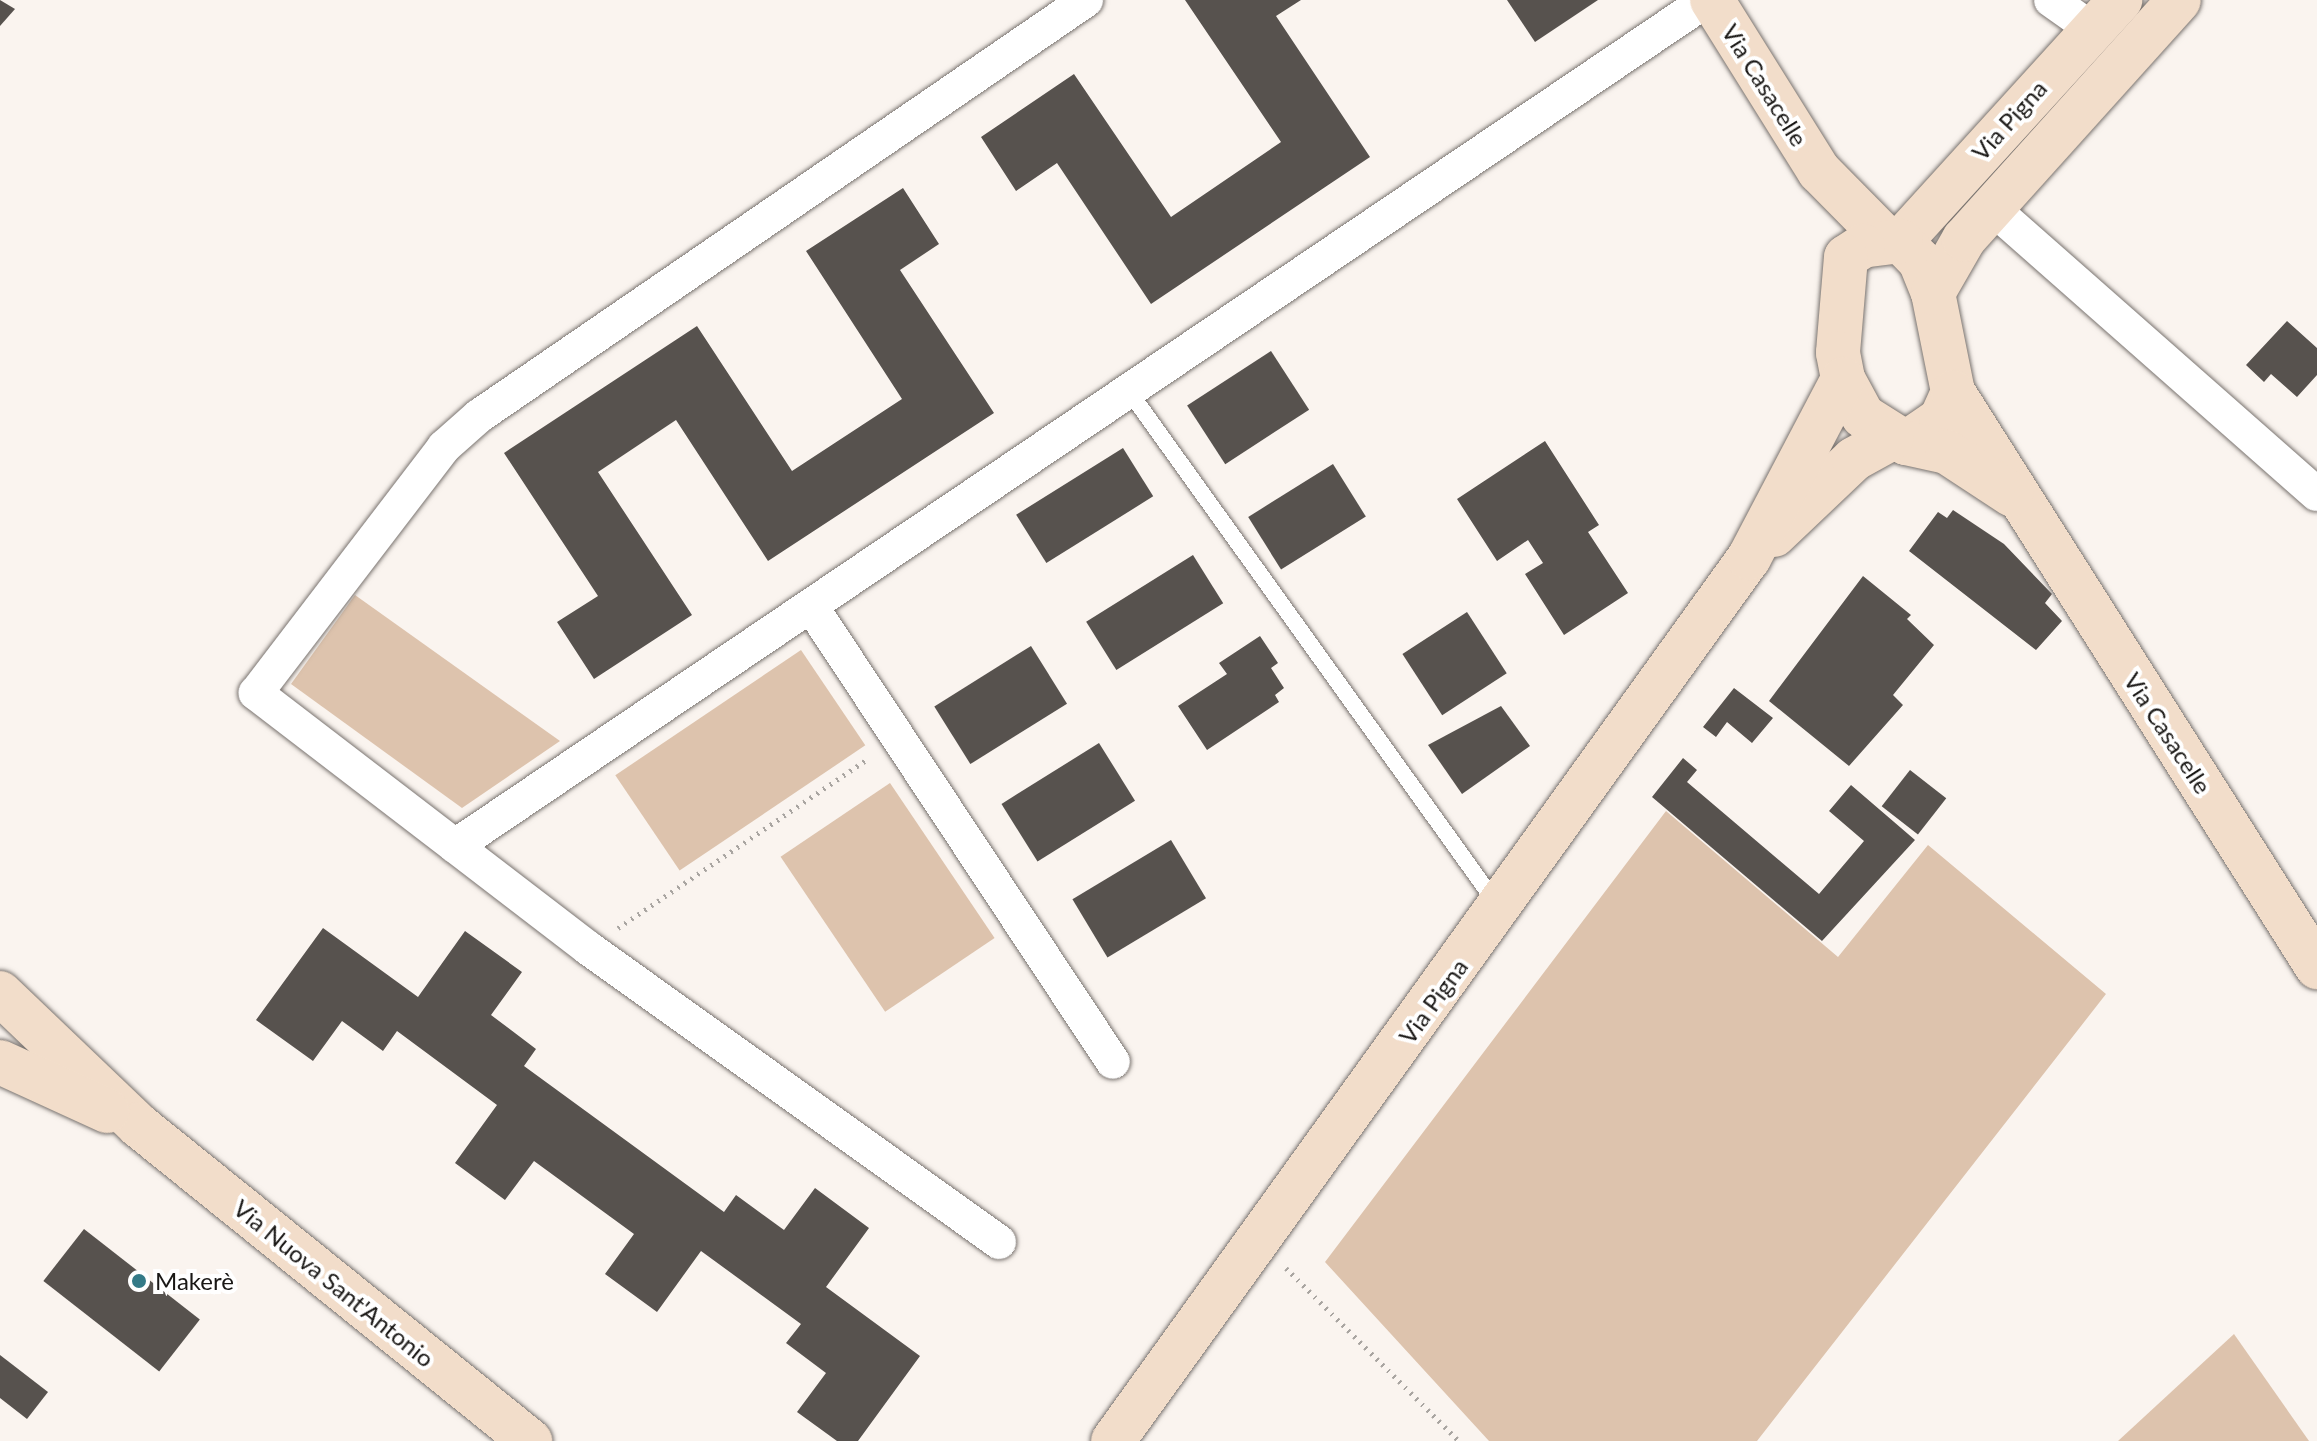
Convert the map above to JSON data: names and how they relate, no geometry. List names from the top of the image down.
{
  "streets": {
    "main road": ["Via Casacelle", "Via Pigna", "Via Nuova Sant'Antonio"]
  },
  "crossings": [
    ["Via Casacelle", "Via Pigna"]
  ],
  "places": ["Makerè"]
}
